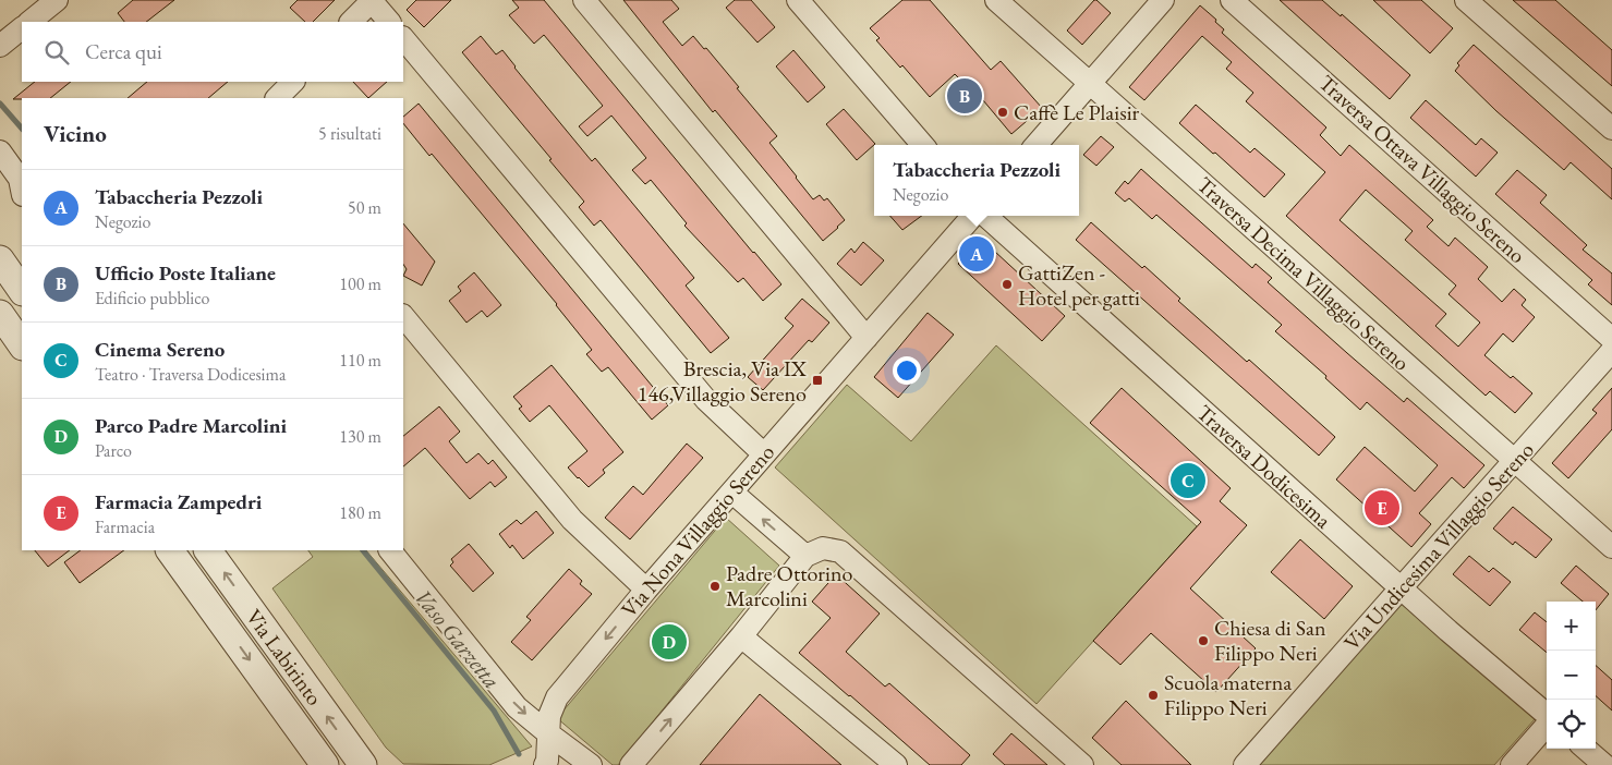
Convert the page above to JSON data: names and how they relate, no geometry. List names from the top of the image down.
{
  "streets": {
    "street": [
      "Traversa Ottava Villaggio Sereno",
      "Traversa Decima Villaggio Sereno",
      "Traversa Dodicesima",
      "Via Nona Villaggio Sereno",
      "Via Undicesima Villaggio Sereno",
      "Via Labirinto"
    ]
  },
  "crossings": [
    ["Traversa Decima Villaggio Sereno", "Via Undicesima Villaggio Sereno"],
    ["Traversa Dodicesima", "Via Undicesima Villaggio Sereno"]
  ],
  "water": ["Vaso Garzetta"],
  "places": {
    "other": [
      "Caffè Le Plaisir",
      "GattiZen - Hotel per gatti",
      "Padre Ottorino Marcolini",
      "Chiesa di San Filippo Neri",
      "Scuola materna Filippo Neri"
    ],
    "transit": ["Brescia, Via IX 146,Villaggio Sereno"]
  },
  "page": {
    "search": "Cerca qui",
    "pins": [
      "B",
      "A",
      "C",
      "E",
      "D"
    ],
    "heading": ["Vicino", "5 risultati"],
    "popup": ["Tabaccheria Pezzoli", "Negozio"],
    "list": [
      {
        "mark": "A",
        "name": "Tabaccheria Pezzoli",
        "note": "Negozio",
        "value": "50 m"
      },
      {
        "mark": "B",
        "name": "Ufficio Poste Italiane",
        "note": "Edificio pubblico",
        "value": "100 m"
      },
      {
        "mark": "C",
        "name": "Cinema Sereno",
        "note": "Teatro · Traversa Dodicesima",
        "value": "110 m"
      },
      {
        "mark": "D",
        "name": "Parco Padre Marcolini",
        "note": "Parco",
        "value": "130 m"
      },
      {
        "mark": "E",
        "name": "Farmacia Zampedri",
        "note": "Farmacia",
        "value": "180 m"
      }
    ],
    "map_buttons": ["+", "−"]
  }
}
